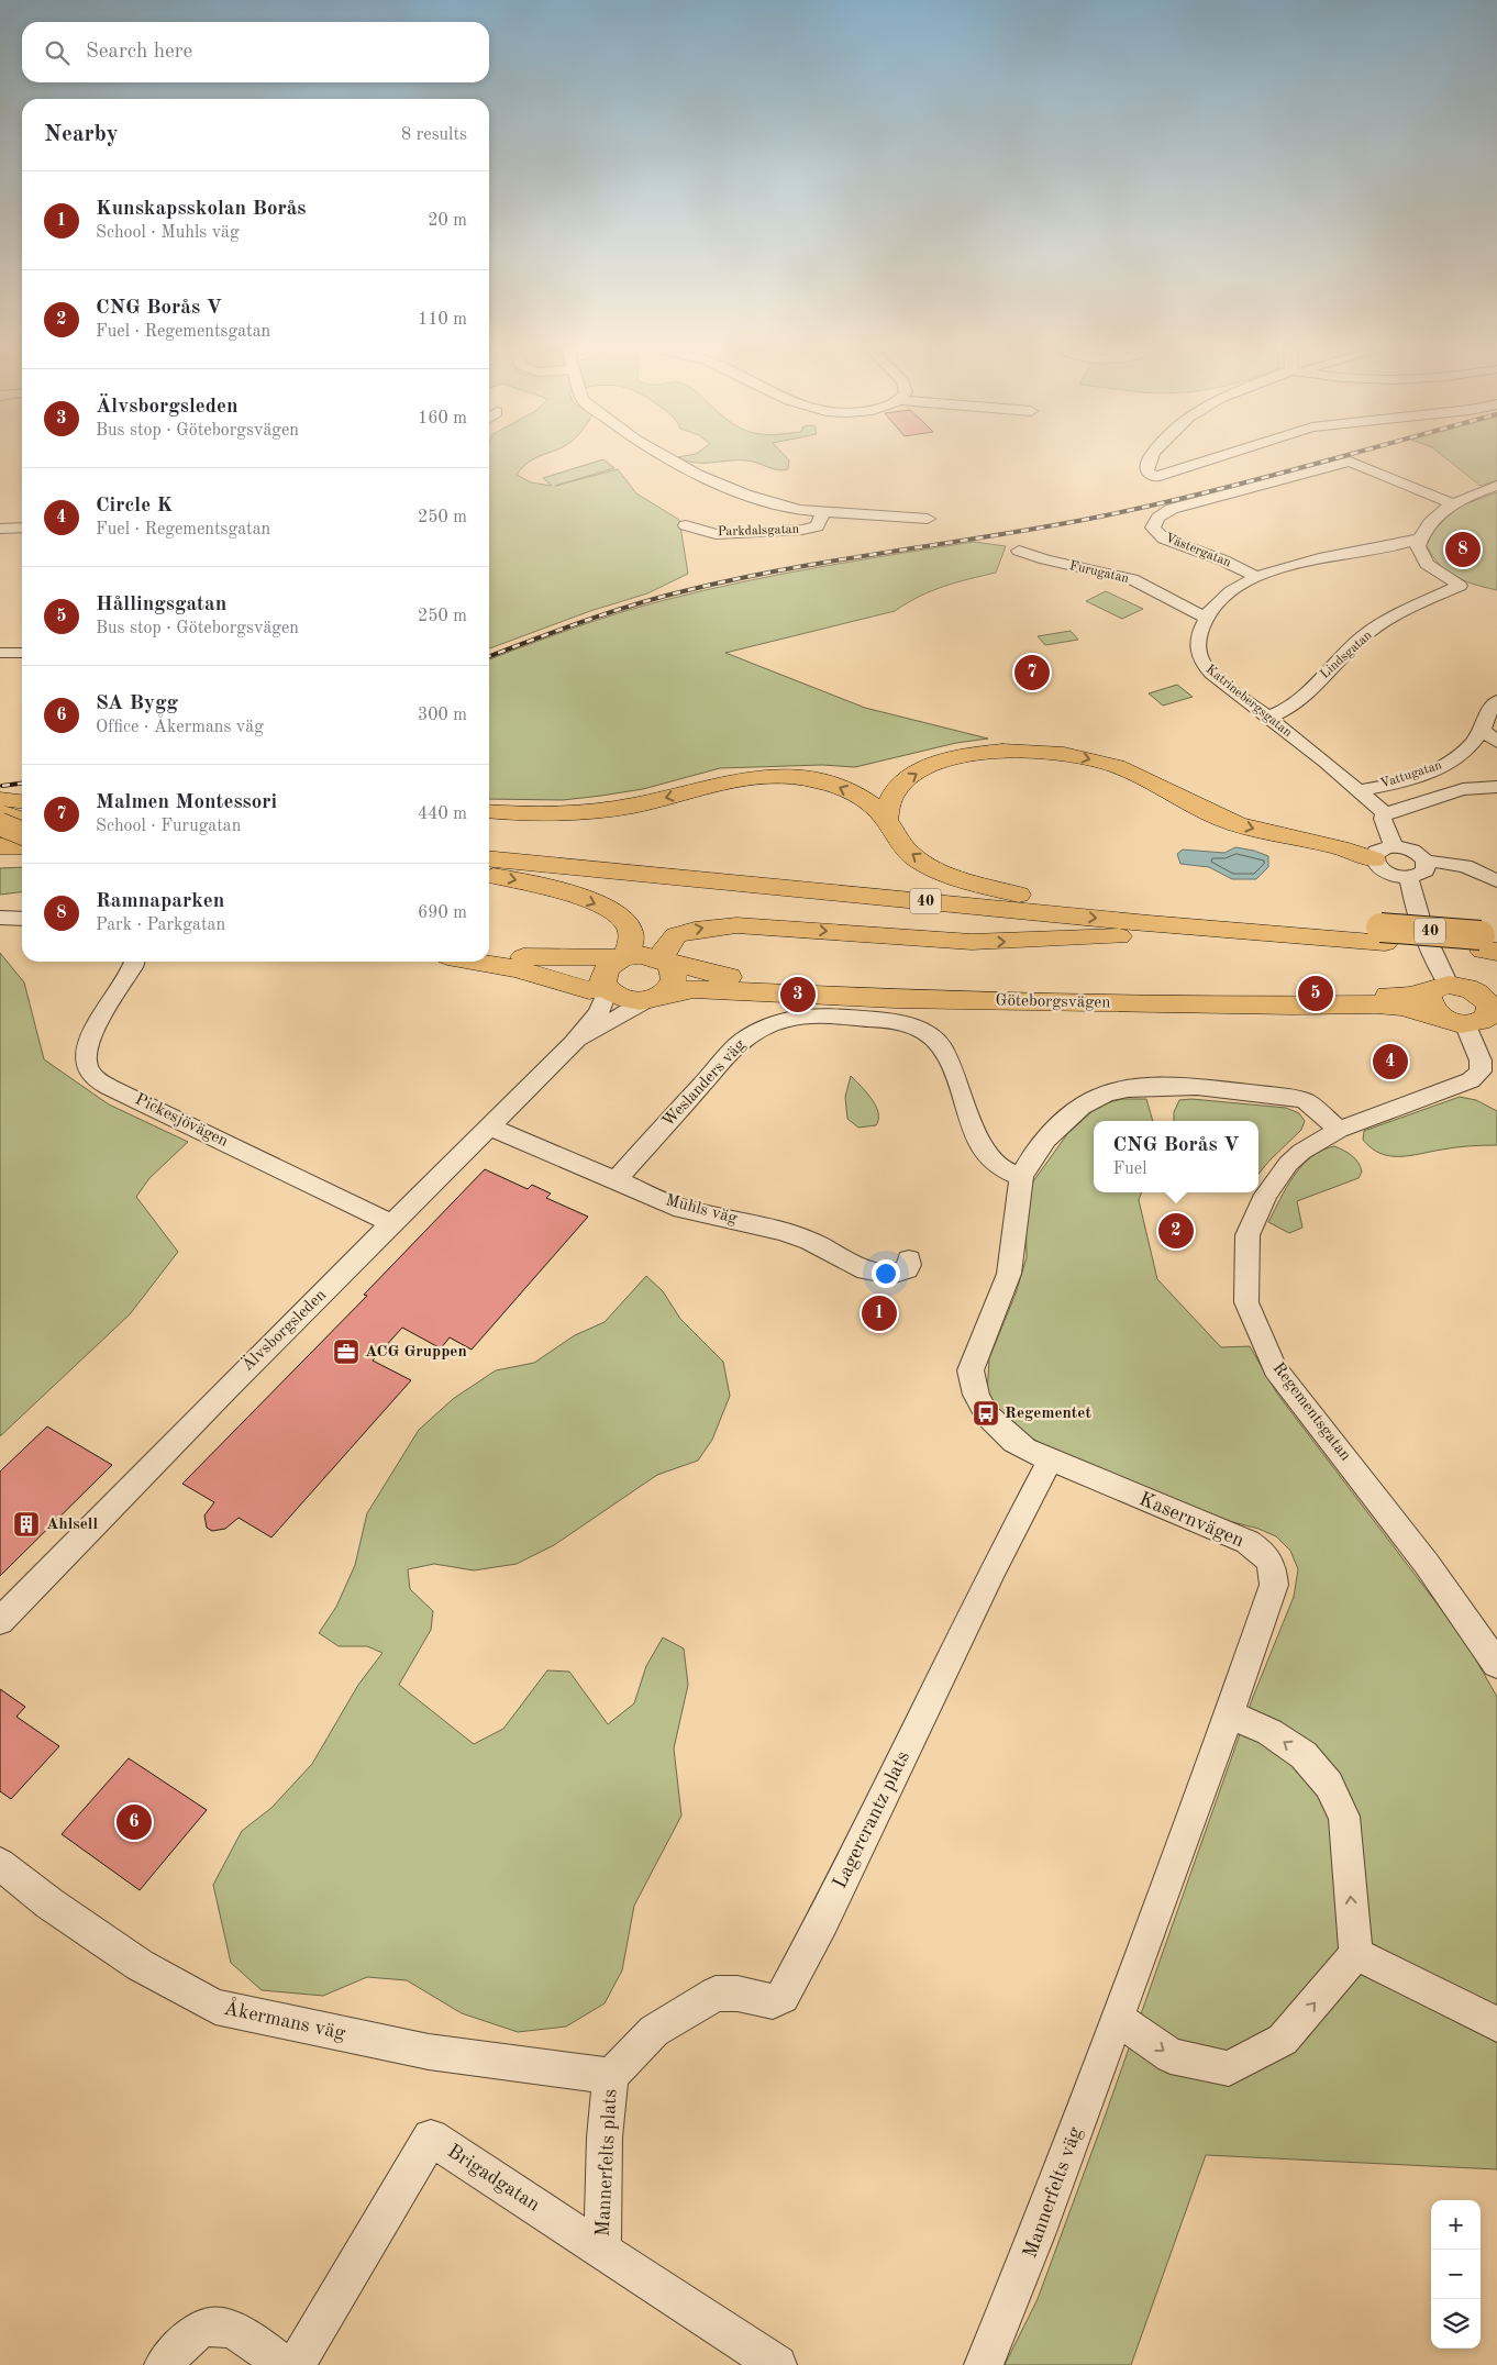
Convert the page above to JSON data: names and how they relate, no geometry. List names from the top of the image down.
{
  "streets": {
    "main road": ["40", "Göteborgsvägen"],
    "street": [
      "Parkdalsgatan",
      "Västergatan",
      "Furugatan",
      "Lindsgatan",
      "Katrinebergsgatan",
      "Vattugatan",
      "Weslanders väg",
      "Pickesjövägen",
      "Muhls väg",
      "Älvsborgsleden",
      "Regementsgatan",
      "Kasernvägen",
      "Lagercrantz plats",
      "Åkermans väg",
      "Mannerfelts plats",
      "Brigadgatan",
      "Mannerfelts väg"
    ]
  },
  "crossings": [
    ["Västergatan", "Katrinebergsgatan"],
    ["Furugatan", "Katrinebergsgatan"],
    ["Lindsgatan", "Katrinebergsgatan"],
    ["Katrinebergsgatan", "Vattugatan"],
    ["Göteborgsvägen", "Älvsborgsleden"],
    ["Göteborgsvägen", "Regementsgatan"],
    ["Weslanders väg", "Muhls väg"],
    ["Weslanders väg", "Kasernvägen"],
    ["Pickesjövägen", "Älvsborgsleden"],
    ["Muhls väg", "Älvsborgsleden"],
    ["Regementsgatan", "Kasernvägen"],
    ["Kasernvägen", "Lagercrantz plats"],
    ["Kasernvägen", "Mannerfelts väg"],
    ["Lagercrantz plats", "Åkermans väg"],
    ["Lagercrantz plats", "Mannerfelts plats"],
    ["Åkermans väg", "Mannerfelts plats"],
    ["Mannerfelts plats", "Brigadgatan"]
  ],
  "places": {
    "office": ["ACG Gruppen"],
    "bus stop": ["Regementet"],
    "building": ["Ahlsell"]
  },
  "page": {
    "search": "Search here",
    "heading": ["Nearby", "8 results"],
    "list": [
      {
        "mark": "1",
        "name": "Kunskapsskolan Borås",
        "note": "School · Muhls väg",
        "value": "20 m"
      },
      {
        "mark": "2",
        "name": "CNG Borås V",
        "note": "Fuel · Regementsgatan",
        "value": "110 m"
      },
      {
        "mark": "3",
        "name": "Älvsborgsleden",
        "note": "Bus stop · Göteborgsvägen",
        "value": "160 m"
      },
      {
        "mark": "4",
        "name": "Circle K",
        "note": "Fuel · Regementsgatan",
        "value": "250 m"
      },
      {
        "mark": "5",
        "name": "Hållingsgatan",
        "note": "Bus stop · Göteborgsvägen",
        "value": "250 m"
      },
      {
        "mark": "6",
        "name": "SA Bygg",
        "note": "Office · Åkermans väg",
        "value": "300 m"
      },
      {
        "mark": "7",
        "name": "Malmen Montessori",
        "note": "School · Furugatan",
        "value": "440 m"
      },
      {
        "mark": "8",
        "name": "Ramnaparken",
        "note": "Park · Parkgatan",
        "value": "690 m"
      }
    ],
    "pins": [
      "8",
      "7",
      "5",
      "3",
      "4",
      "2",
      "1",
      "6"
    ],
    "popup": ["CNG Borås V", "Fuel"],
    "map_buttons": ["+", "−"]
  }
}
